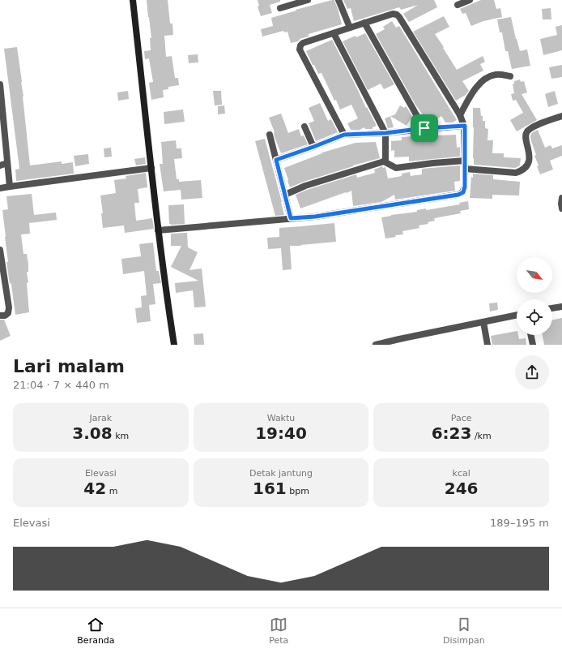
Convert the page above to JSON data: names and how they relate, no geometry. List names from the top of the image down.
{
  "north": "bottom right",
  "page": {
    "heading": ["Lari malam", "21:04 · 7 × 440 m"],
    "stats": [
      ["Jarak", "3.08 km"],
      ["Waktu", "19:40"],
      ["Pace", "6:23 /km"],
      ["Elevasi", "42 m"],
      ["Detak jantung", "161 bpm"],
      ["kcal", "246"]
    ],
    "chart": ["Elevasi", "189–195 m"],
    "tabs": ["Beranda", "Peta", "Disimpan"]
  }
}
